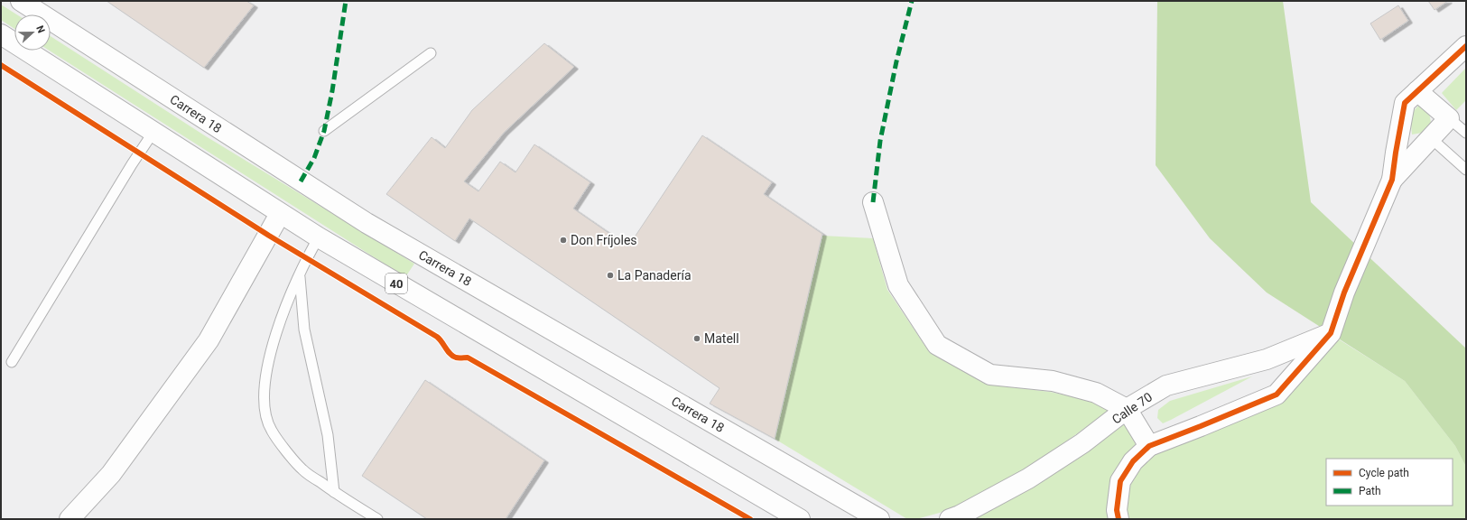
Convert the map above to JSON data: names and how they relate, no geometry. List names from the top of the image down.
{
  "streets": {
    "street": ["Carrera 18", "40", "Calle 70"]
  },
  "places": ["Don Fríjoles", "La Panadería", "Matell"],
  "legend": ["Cycle path", "Path"],
  "north": "right"
}
